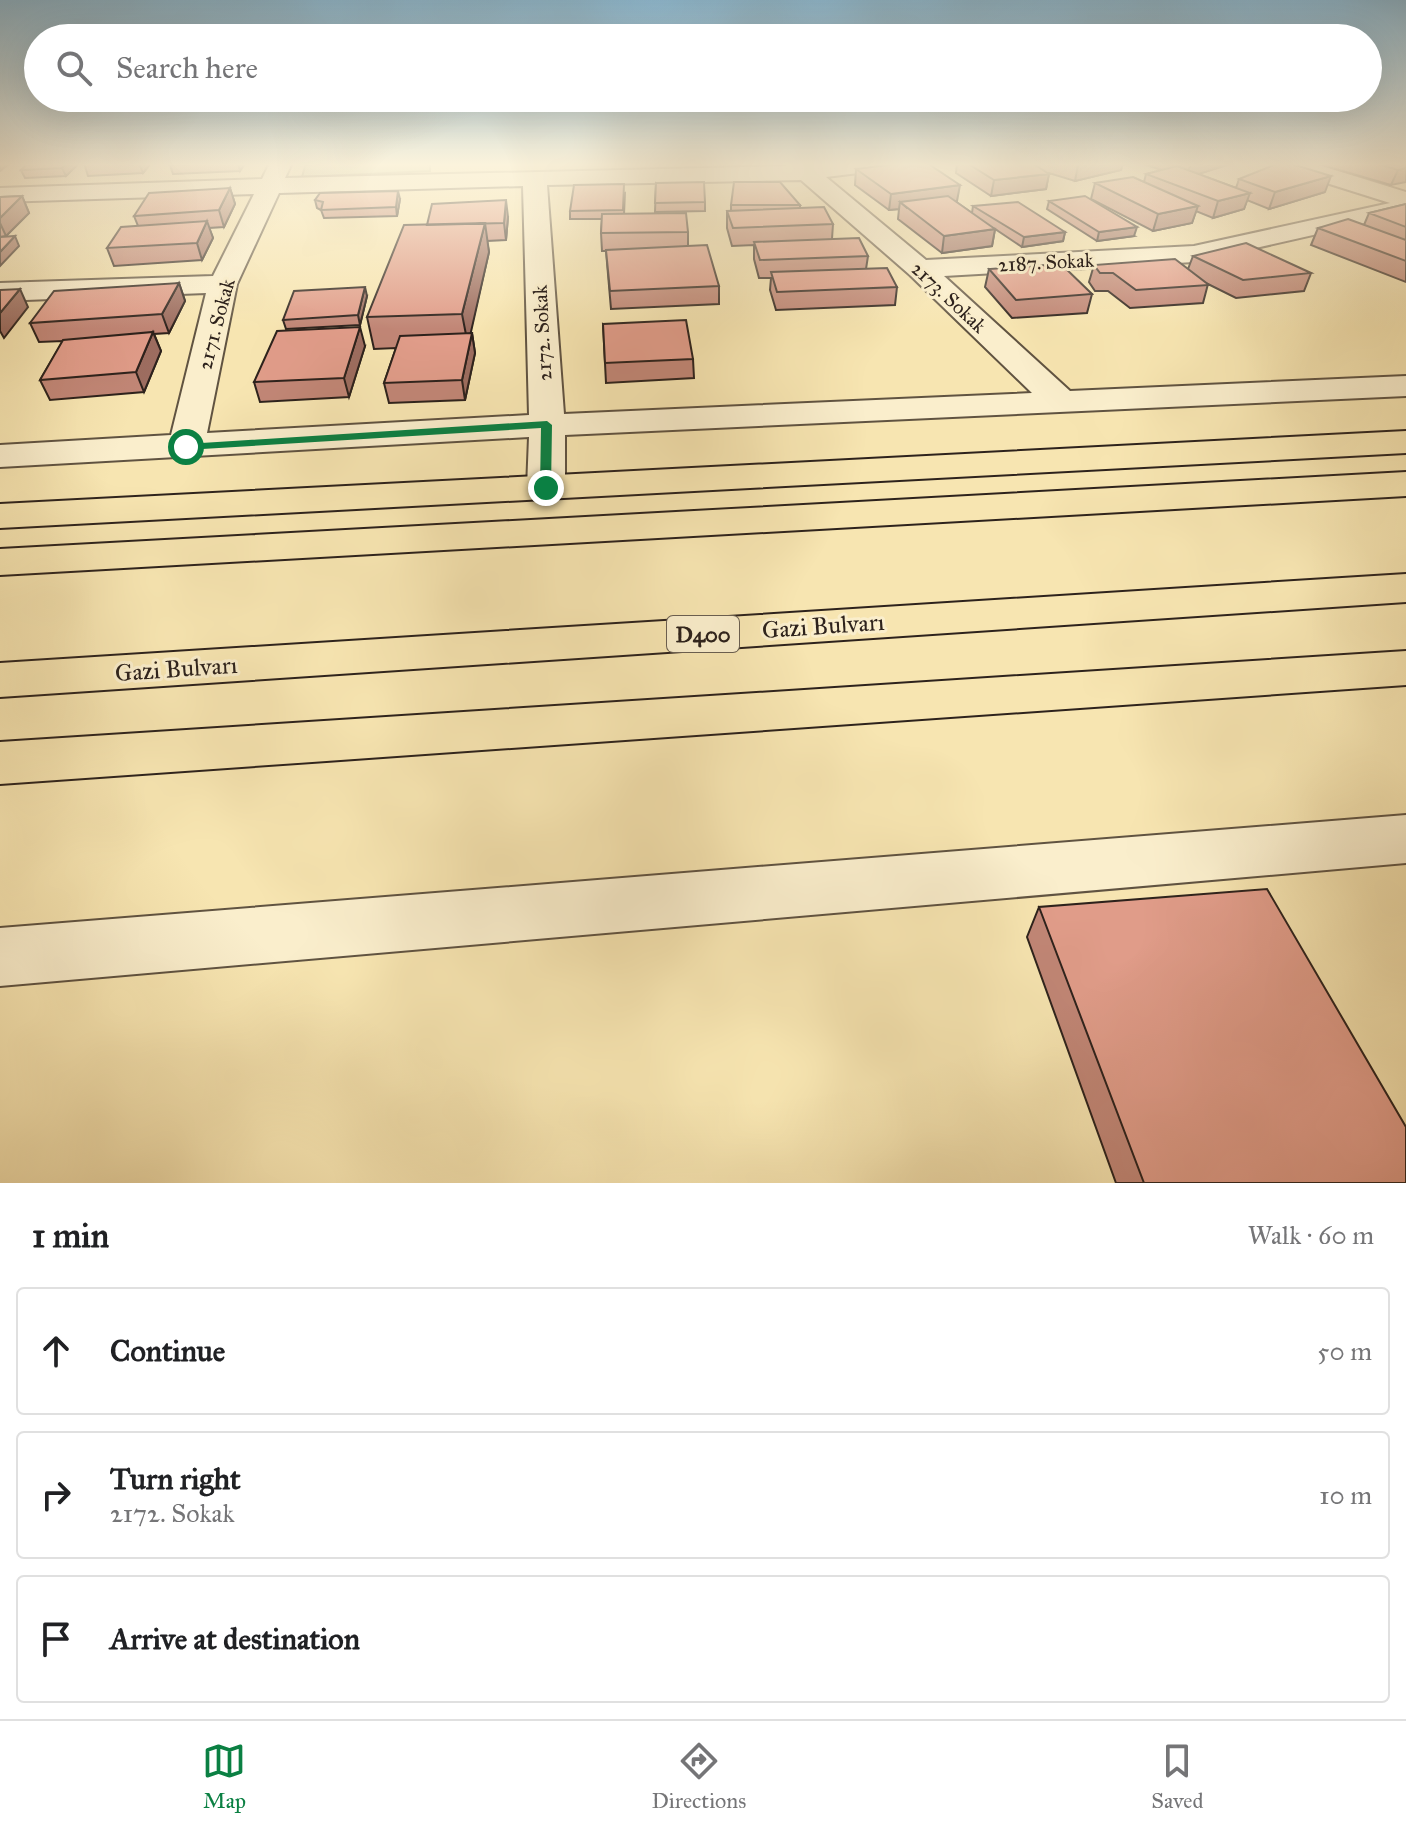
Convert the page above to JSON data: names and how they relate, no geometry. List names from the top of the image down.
{
  "streets": {
    "highway": ["Gazi Bulvarı", "D400"],
    "street": [
      "2187. Sokak",
      "2173. Sokak",
      "2171. Sokak",
      "2172. Sokak"
    ]
  },
  "crossings": [
    ["2187. Sokak", "2173. Sokak"]
  ],
  "page": {
    "search": "Search here",
    "heading": ["1 min", "Walk · 60 m"],
    "list": [
      ["Continue", "50 m"],
      ["Turn right", "2172. Sokak", "10 m"],
      "Arrive at destination"
    ],
    "nav": ["Map", "Directions", "Saved"]
  }
}
